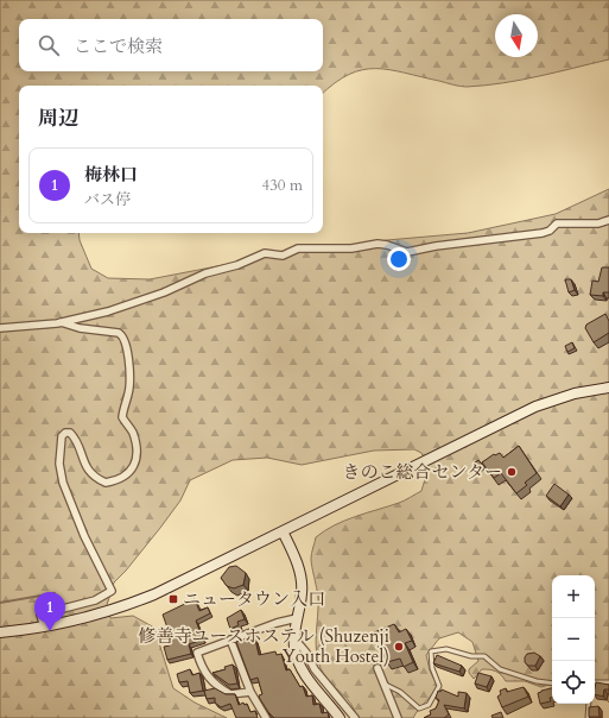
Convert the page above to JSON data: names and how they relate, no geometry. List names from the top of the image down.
{
  "places": {
    "other": ["きのこ総合センター", "修善寺ユースホステル (Shuzenji Youth Hostel)"],
    "transit": ["ニュータウン入口"]
  },
  "north": "bottom",
  "page": {
    "search": "ここで検索",
    "heading": "周辺",
    "list": [
      {
        "mark": "1",
        "name": "梅林口",
        "note": "バス停",
        "value": "430 m"
      }
    ],
    "map_buttons": ["+", "−"],
    "pins": "1"
  }
}
